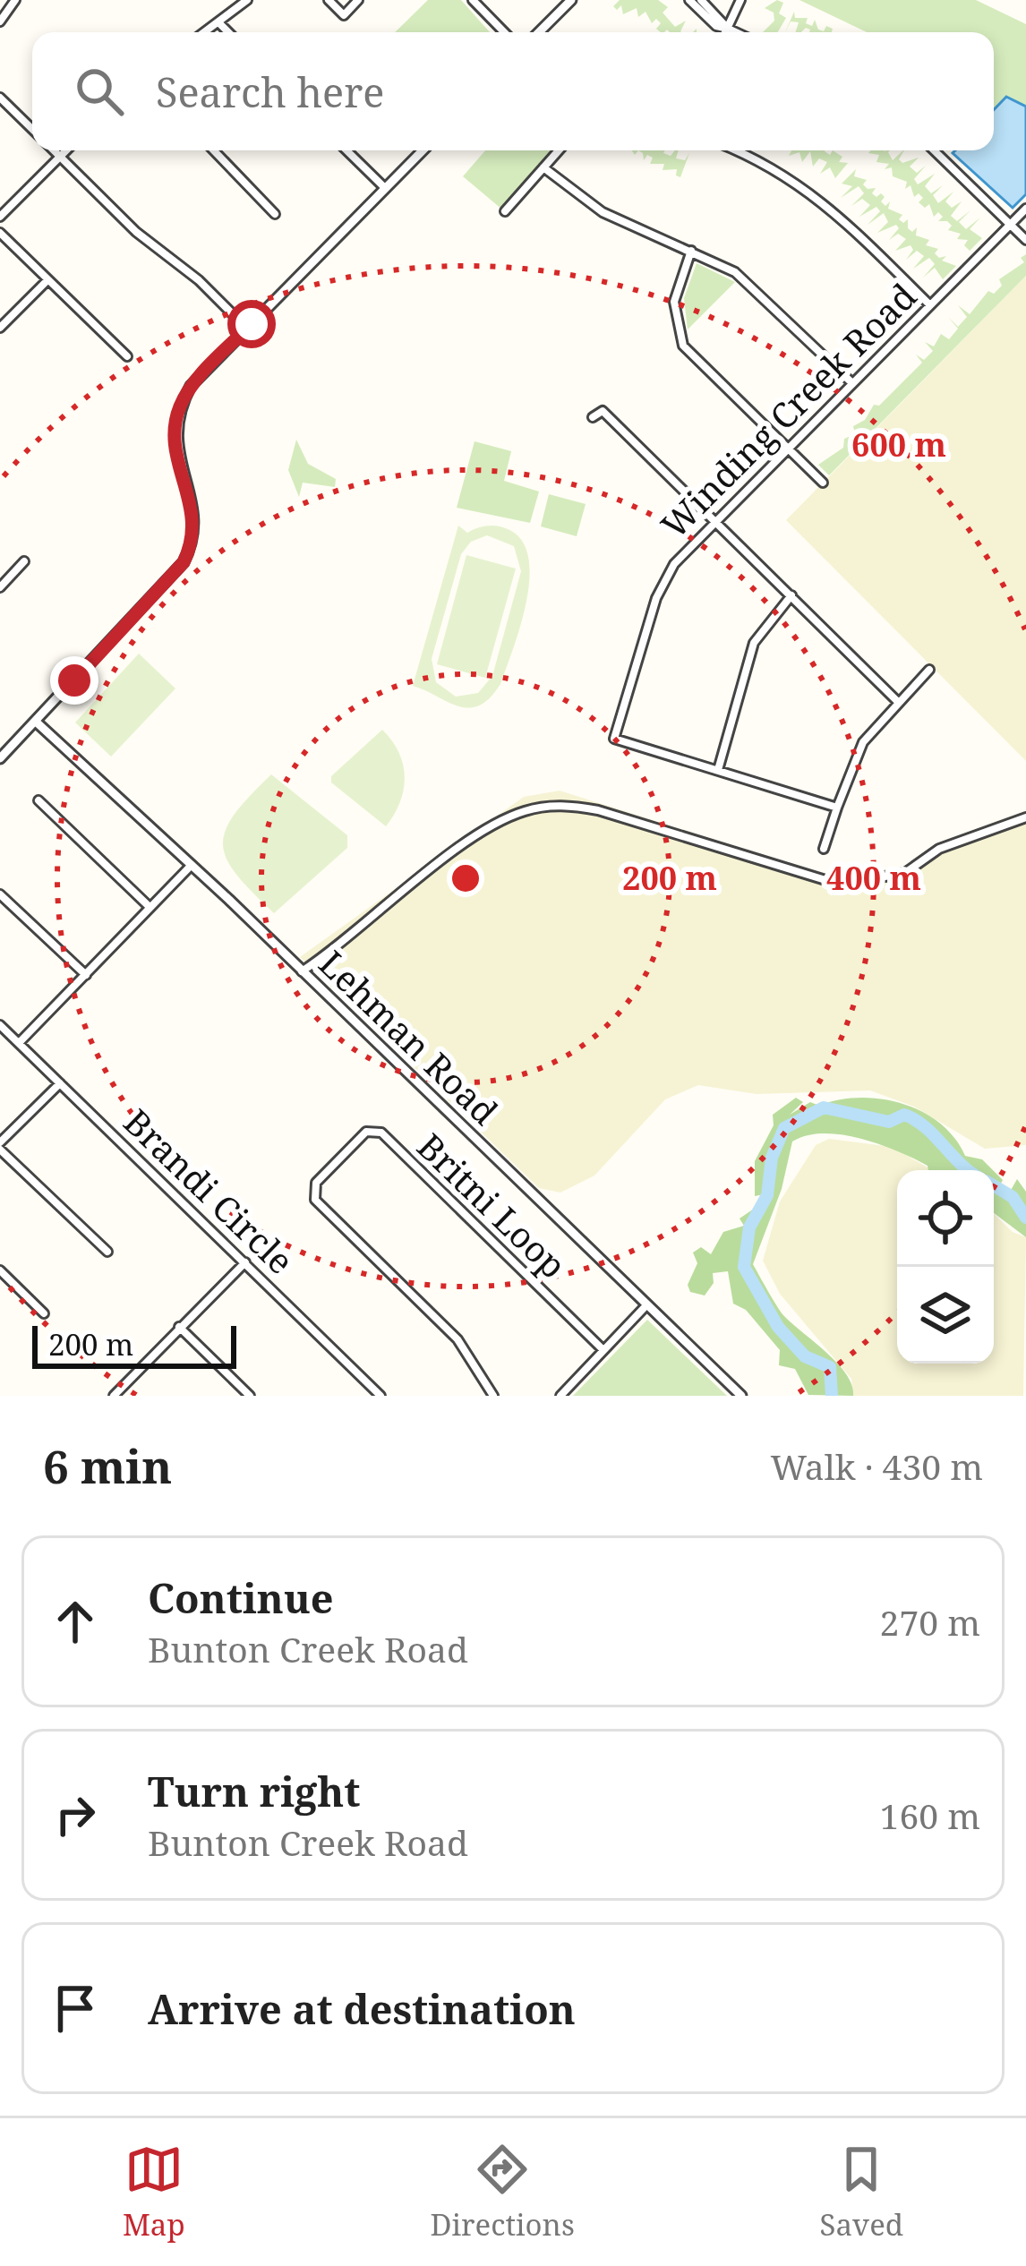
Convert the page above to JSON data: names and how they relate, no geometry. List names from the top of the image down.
{
  "streets": {
    "street": [
      "Winding Creek Road",
      "Lehman Road",
      "Brandi Circle",
      "Britni Loop"
    ]
  },
  "scale_bar": "200 m",
  "page": {
    "search": "Search here",
    "scale": "200 m",
    "heading": ["6 min", "Walk · 430 m"],
    "list": [
      ["Continue", "Bunton Creek Road", "270 m"],
      ["Turn right", "Bunton Creek Road", "160 m"],
      "Arrive at destination"
    ],
    "nav": ["Map", "Directions", "Saved"]
  },
  "rings": ["600 m", "200 m", "400 m"]
}
